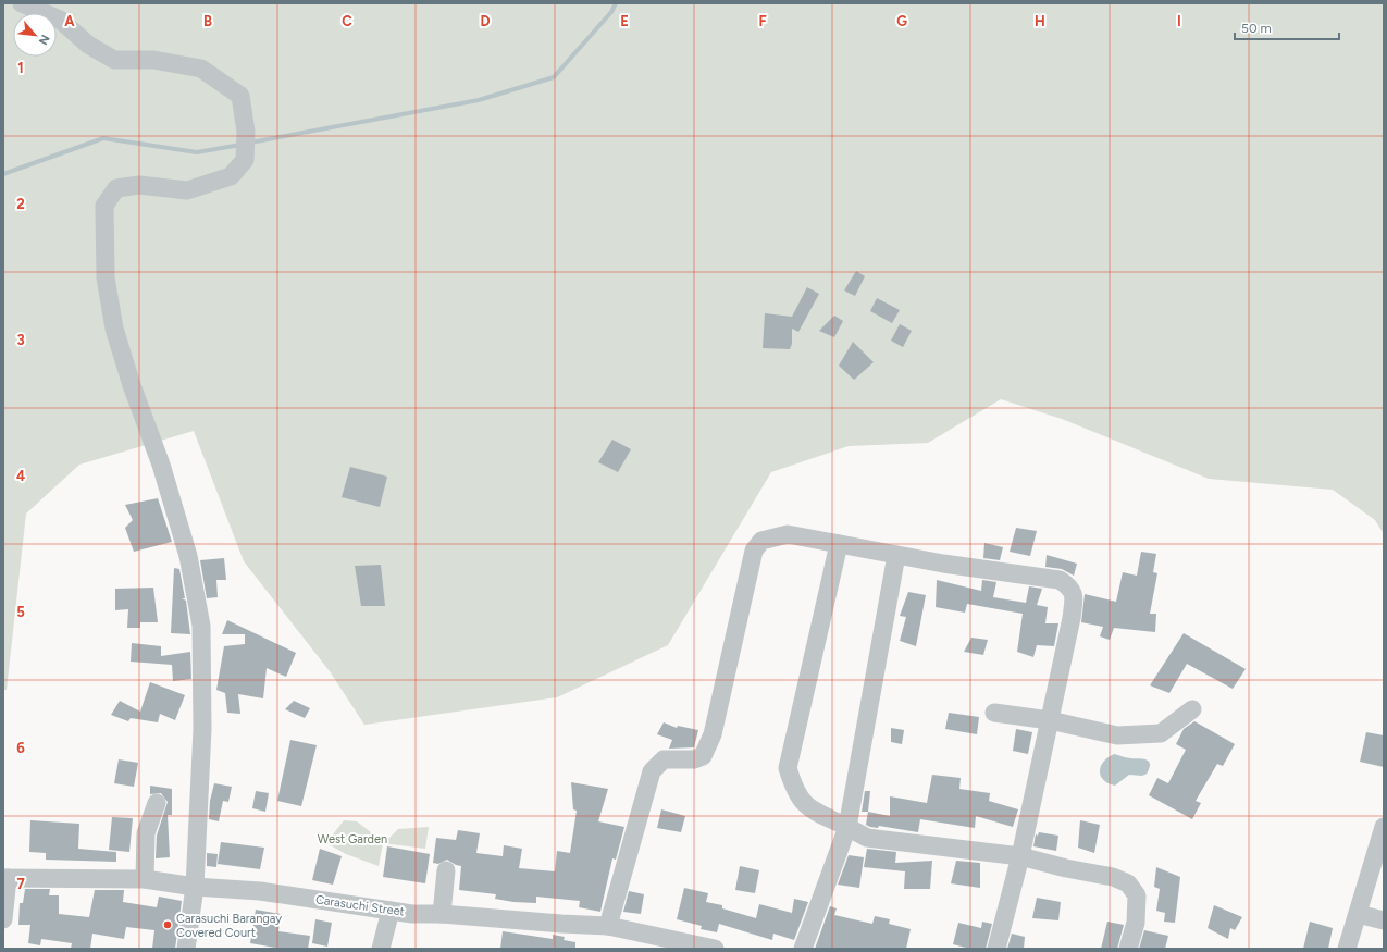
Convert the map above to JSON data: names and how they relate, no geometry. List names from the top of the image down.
{
  "streets": {
    "street": ["Carasuchi Street"]
  },
  "parks": ["West Garden"],
  "places": ["Carasuchi Barangay Covered Court"],
  "scale_bar": "50 m",
  "north": "bottom right",
  "grid": {
    "columns": [
      "A",
      "B",
      "C",
      "D",
      "E",
      "F",
      "G",
      "H",
      "I"
    ],
    "rows": [
      "1",
      "2",
      "3",
      "4",
      "5",
      "6",
      "7"
    ]
  }
}
